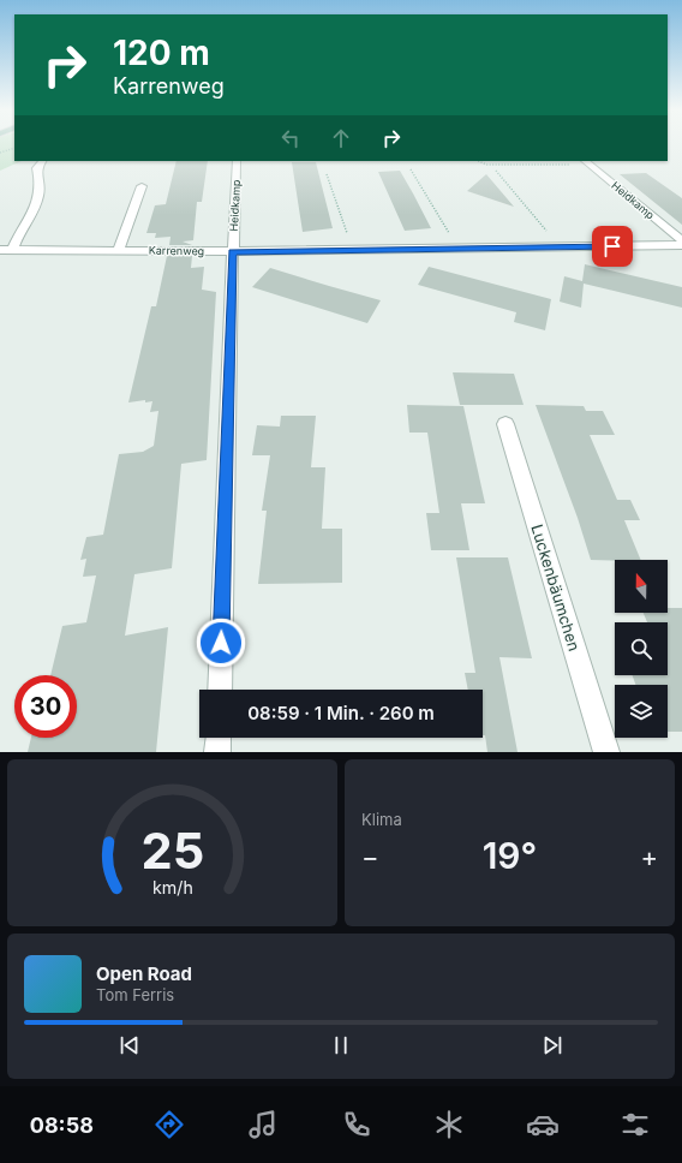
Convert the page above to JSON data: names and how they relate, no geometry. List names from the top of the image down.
{
  "streets": {
    "street": ["Heidkamp", "Karrenweg", "Luckenbäumchen"]
  },
  "crossings": [
    ["Heidkamp", "Karrenweg"]
  ],
  "north": "top",
  "page": {
    "turn": ["120 m", "Karrenweg"],
    "limit": "30",
    "trip": "08:59 · 1 Min. · 260 m",
    "tile": "Klima",
    "heat": ["−", "19°", "+"],
    "song": ["Open Road", "Tom Ferris"],
    "tabs": "08:58",
    "gauge": ["25", "km/h"]
  }
}
